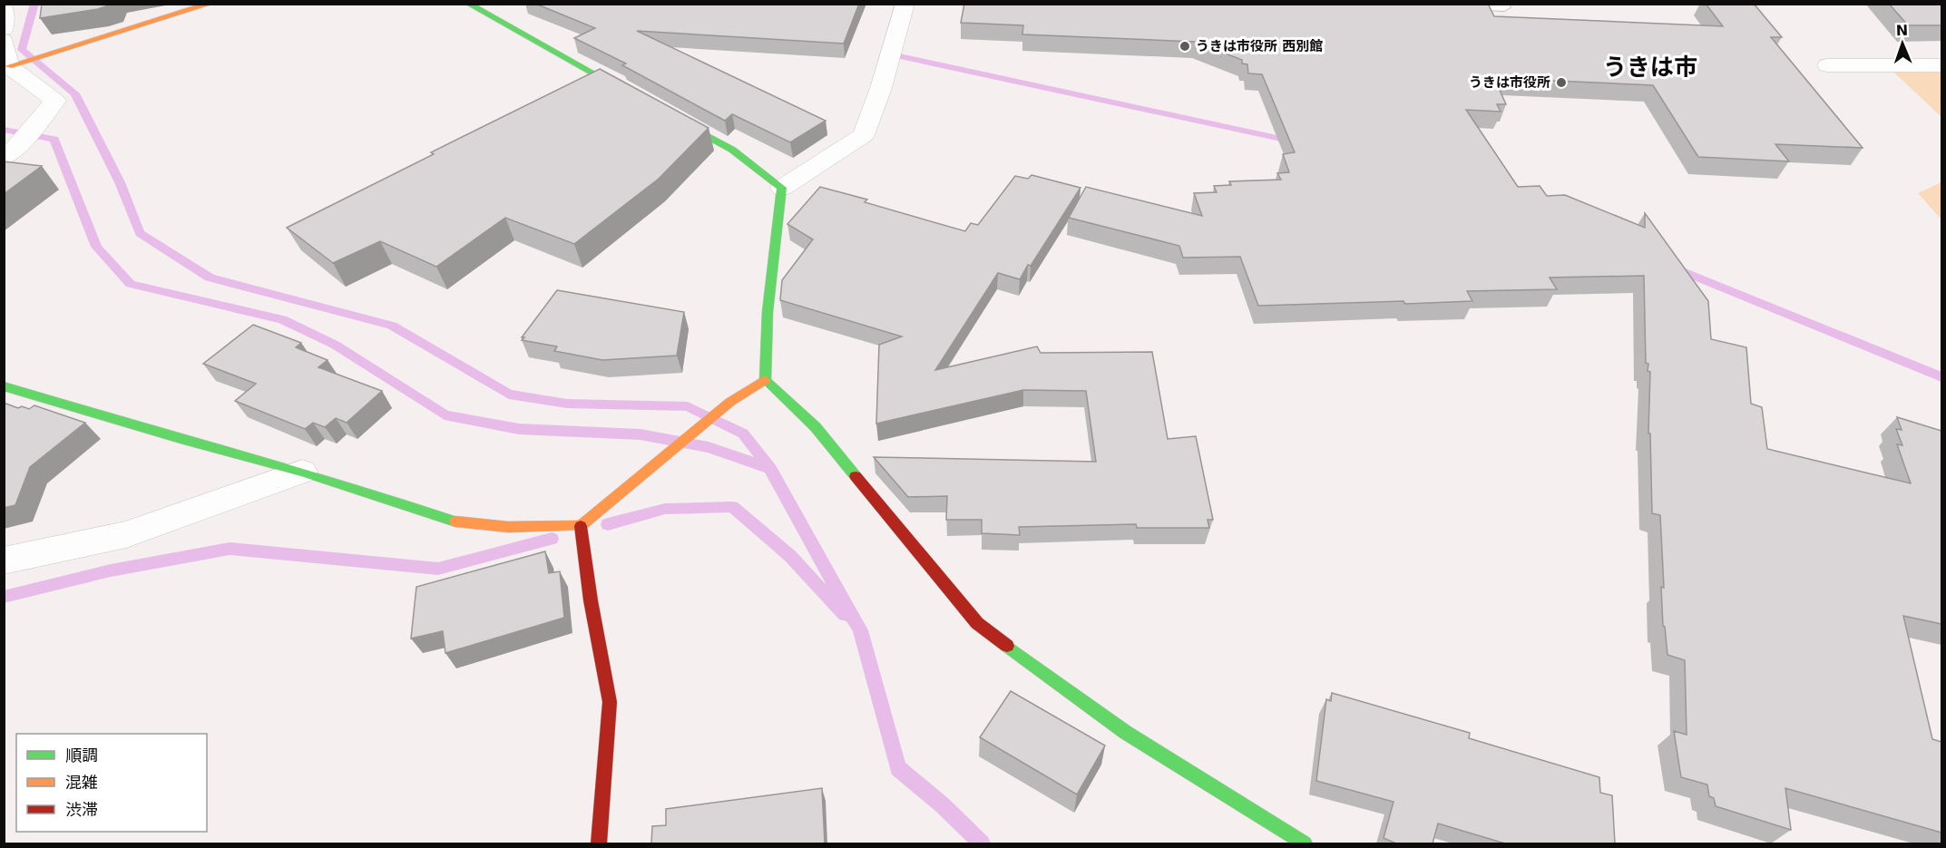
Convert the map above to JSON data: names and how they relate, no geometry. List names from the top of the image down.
{
  "districts": ["うきは市"],
  "places": ["うきは市役所 西別館", "うきは市役所"],
  "legend": ["順調", "混雑", "渋滞"],
  "north": "top"
}
